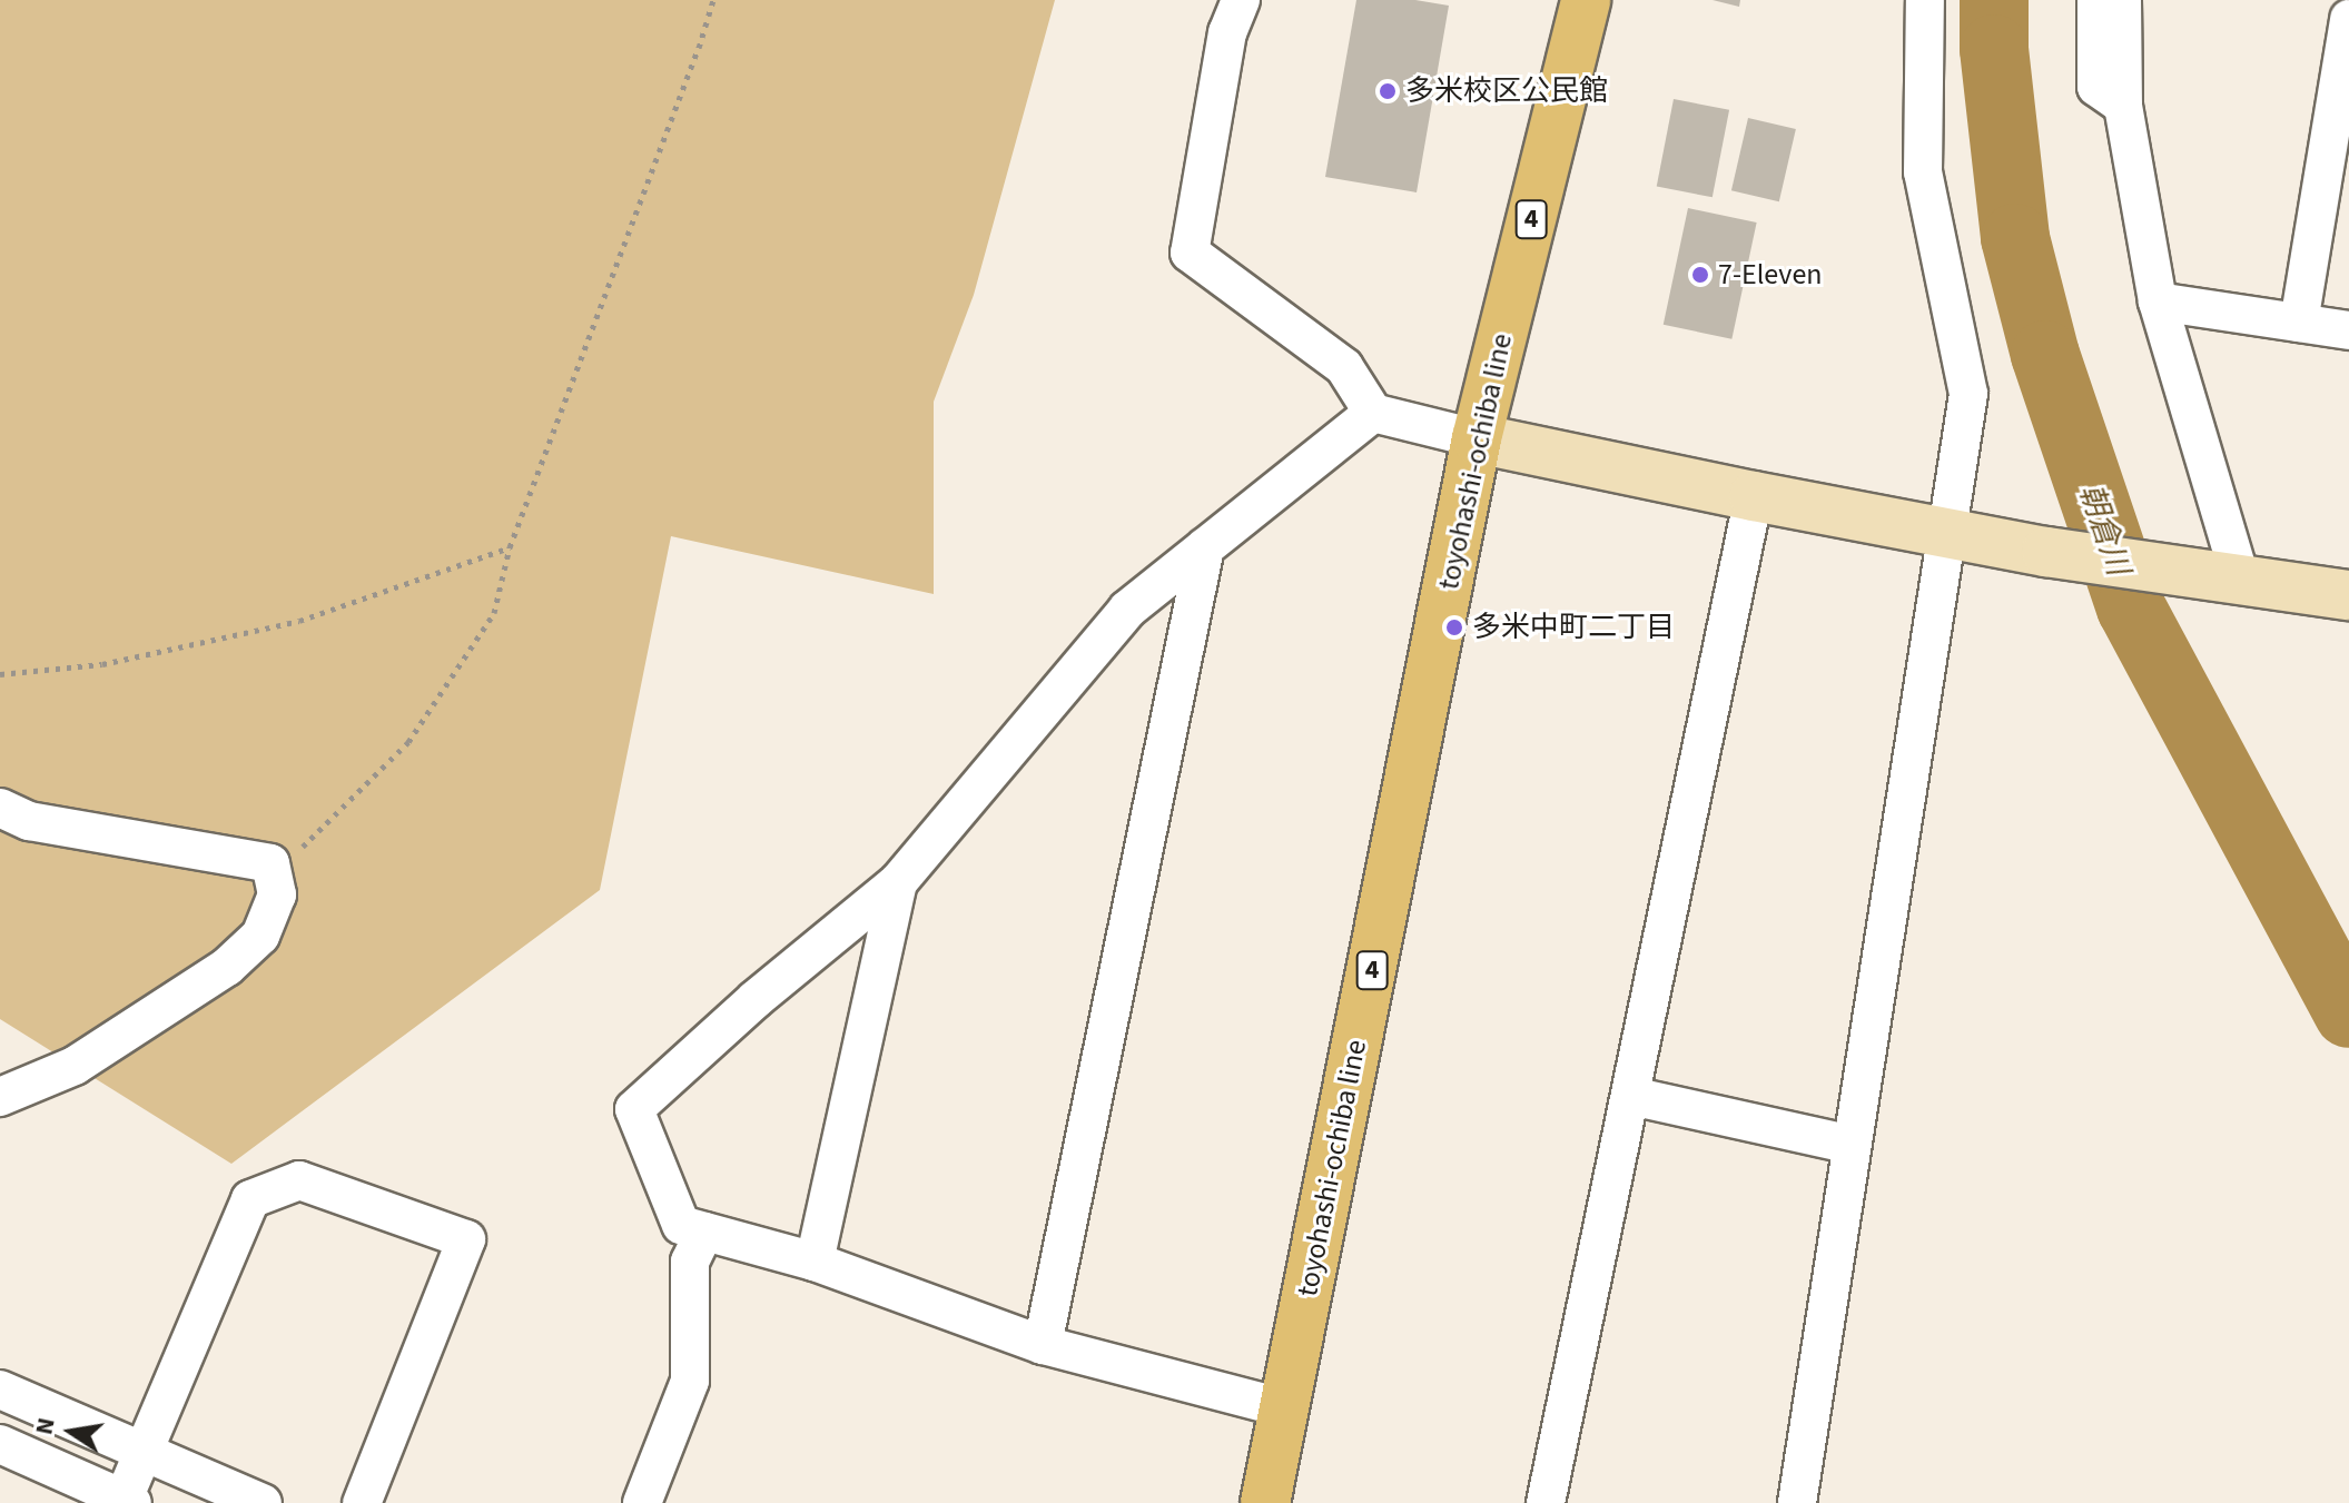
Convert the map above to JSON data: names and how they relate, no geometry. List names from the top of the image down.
{
  "streets": {
    "main road": ["4", "toyohashi-ochiba line"]
  },
  "water": ["朝倉川"],
  "places": ["多米校区公民館", "7-Eleven", "多米中町二丁目"],
  "north": "left"
}
